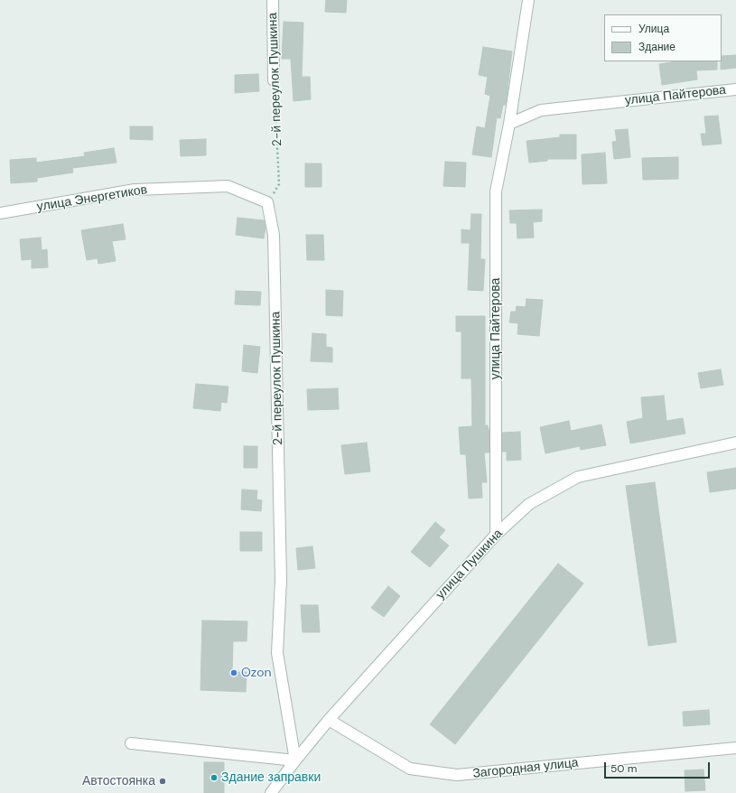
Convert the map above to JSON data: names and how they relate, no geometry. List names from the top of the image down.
{
  "streets": {
    "street": [
      "2-й переулок Пушкина",
      "улица Пайтерова",
      "улица Энергетиков",
      "улица Пушкина",
      "Загородная улица"
    ]
  },
  "crossings": [
    ["2-й переулок Пушкина", "улица Энергетиков"],
    ["2-й переулок Пушкина", "улица Пушкина"],
    ["улица Пайтерова", "улица Пушкина"],
    ["улица Пушкина", "Загородная улица"]
  ],
  "places": ["Ozon", "Здание заправки", "Автостоянка"],
  "legend": ["Улица", "Здание"],
  "scale_bar": "50 m"
}
